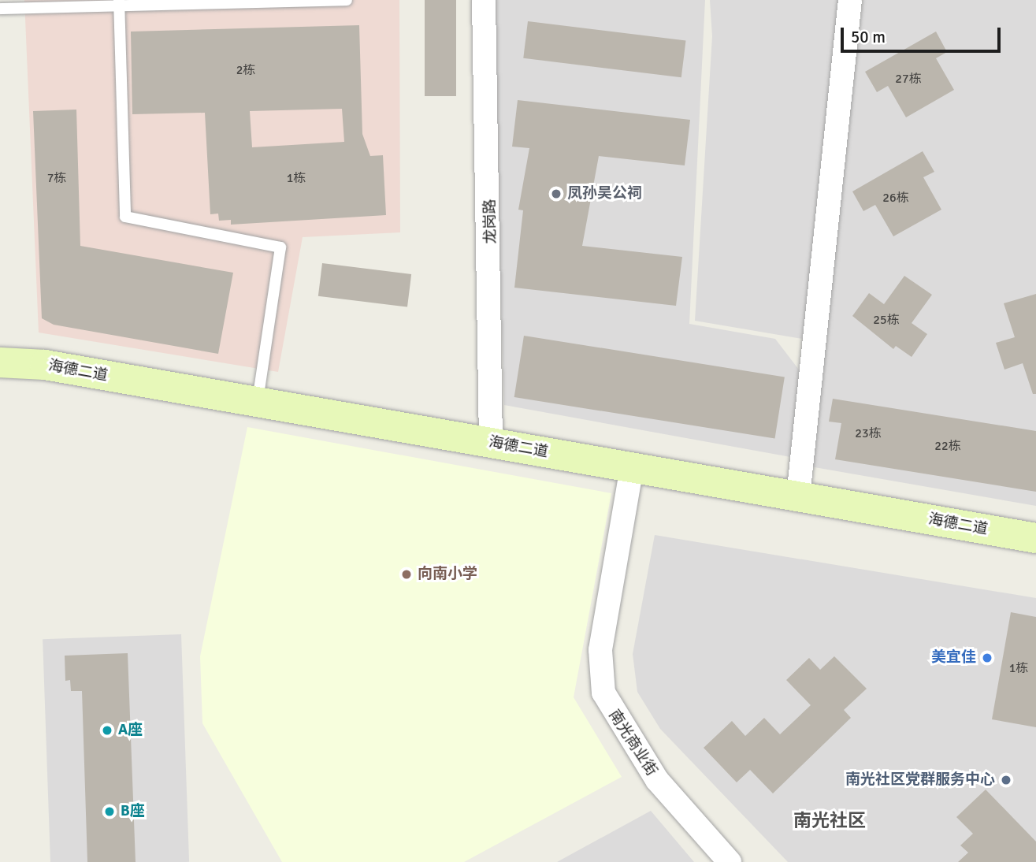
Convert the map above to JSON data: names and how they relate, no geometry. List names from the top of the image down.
{
  "streets": {
    "street": ["龙岗路", "海德二道", "南光商业街"]
  },
  "crossings": [
    ["龙岗路", "海德二道"],
    ["海德二道", "南光商业街"]
  ],
  "districts": ["南光社区"],
  "places": [
    "凤孙吴公祠",
    "向南小学",
    "美宜佳",
    "A座",
    "南光社区党群服务中心",
    "B座"
  ],
  "house_numbers": [
    "2栋",
    "27栋",
    "7栋",
    "1栋",
    "26栋",
    "25栋",
    "23栋",
    "22栋",
    "1栋"
  ],
  "scale_bar": "50 m"
}
